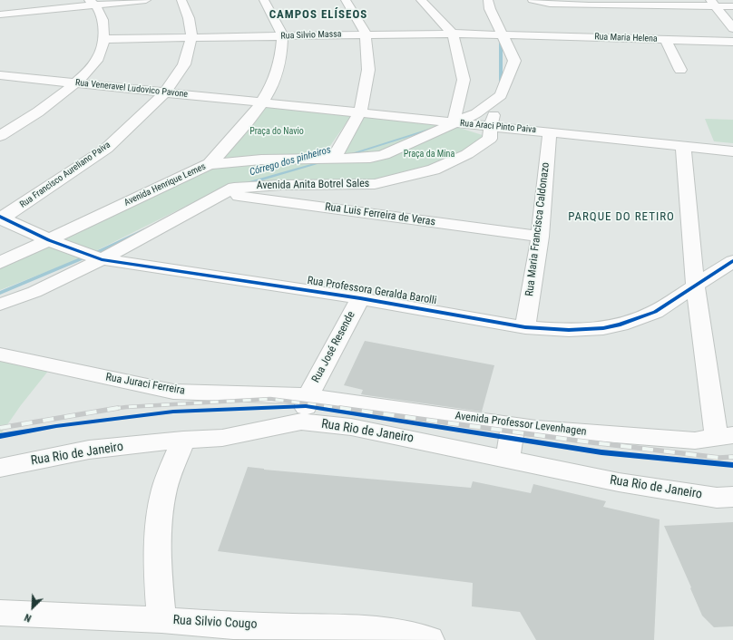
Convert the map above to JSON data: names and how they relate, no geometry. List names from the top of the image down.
{
  "streets": {
    "street": [
      "Rua Silvio Massa",
      "Rua Maria Helena",
      "Rua Veneravel Ludovico Pavone",
      "Rua Araci Pinto Paiva",
      "Rua Francisco Aureliano Paiva",
      "Avenida Henrique Lemes",
      "Avenida Anita Botrel Sales",
      "Rua Luis Ferreira de Veras",
      "Rua Maria Francisca Caldonazo",
      "Rua Professora Geralda Barolli",
      "Rua José Resende",
      "Rua Juraci Ferreira",
      "Avenida Professor Levenhagen",
      "Rua Rio de Janeiro",
      "Rua Silvio Cougo"
    ]
  },
  "crossings": [
    ["Rua Silvio Massa", "Rua Maria Helena"],
    ["Rua Silvio Massa", "Rua Francisco Aureliano Paiva"],
    ["Rua Veneravel Ludovico Pavone", "Rua Araci Pinto Paiva"],
    ["Rua Veneravel Ludovico Pavone", "Rua Francisco Aureliano Paiva"],
    ["Rua Araci Pinto Paiva", "Avenida Henrique Lemes"],
    ["Rua Araci Pinto Paiva", "Avenida Anita Botrel Sales"],
    ["Rua Araci Pinto Paiva", "Rua Maria Francisca Caldonazo"],
    ["Rua Francisco Aureliano Paiva", "Rua Professora Geralda Barolli"],
    ["Avenida Henrique Lemes", "Avenida Anita Botrel Sales"],
    ["Avenida Henrique Lemes", "Rua Professora Geralda Barolli"],
    ["Avenida Anita Botrel Sales", "Rua Luis Ferreira de Veras"],
    ["Avenida Anita Botrel Sales", "Rua Professora Geralda Barolli"],
    ["Rua Luis Ferreira de Veras", "Rua Maria Francisca Caldonazo"],
    ["Rua Maria Francisca Caldonazo", "Rua Professora Geralda Barolli"],
    ["Rua Professora Geralda Barolli", "Rua José Resende"],
    ["Rua José Resende", "Rua Juraci Ferreira"],
    ["Rua José Resende", "Avenida Professor Levenhagen"],
    ["Rua Juraci Ferreira", "Avenida Professor Levenhagen"],
    ["Rua Rio de Janeiro", "Rua Silvio Cougo"]
  ],
  "districts": ["CAMPOS ELÍSEOS", "PARQUE DO RETIRO"],
  "water": ["Córrego dos pinheiros"],
  "parks": ["Praça do Navio", "Praça da Mina"],
  "north": "bottom left"
}
